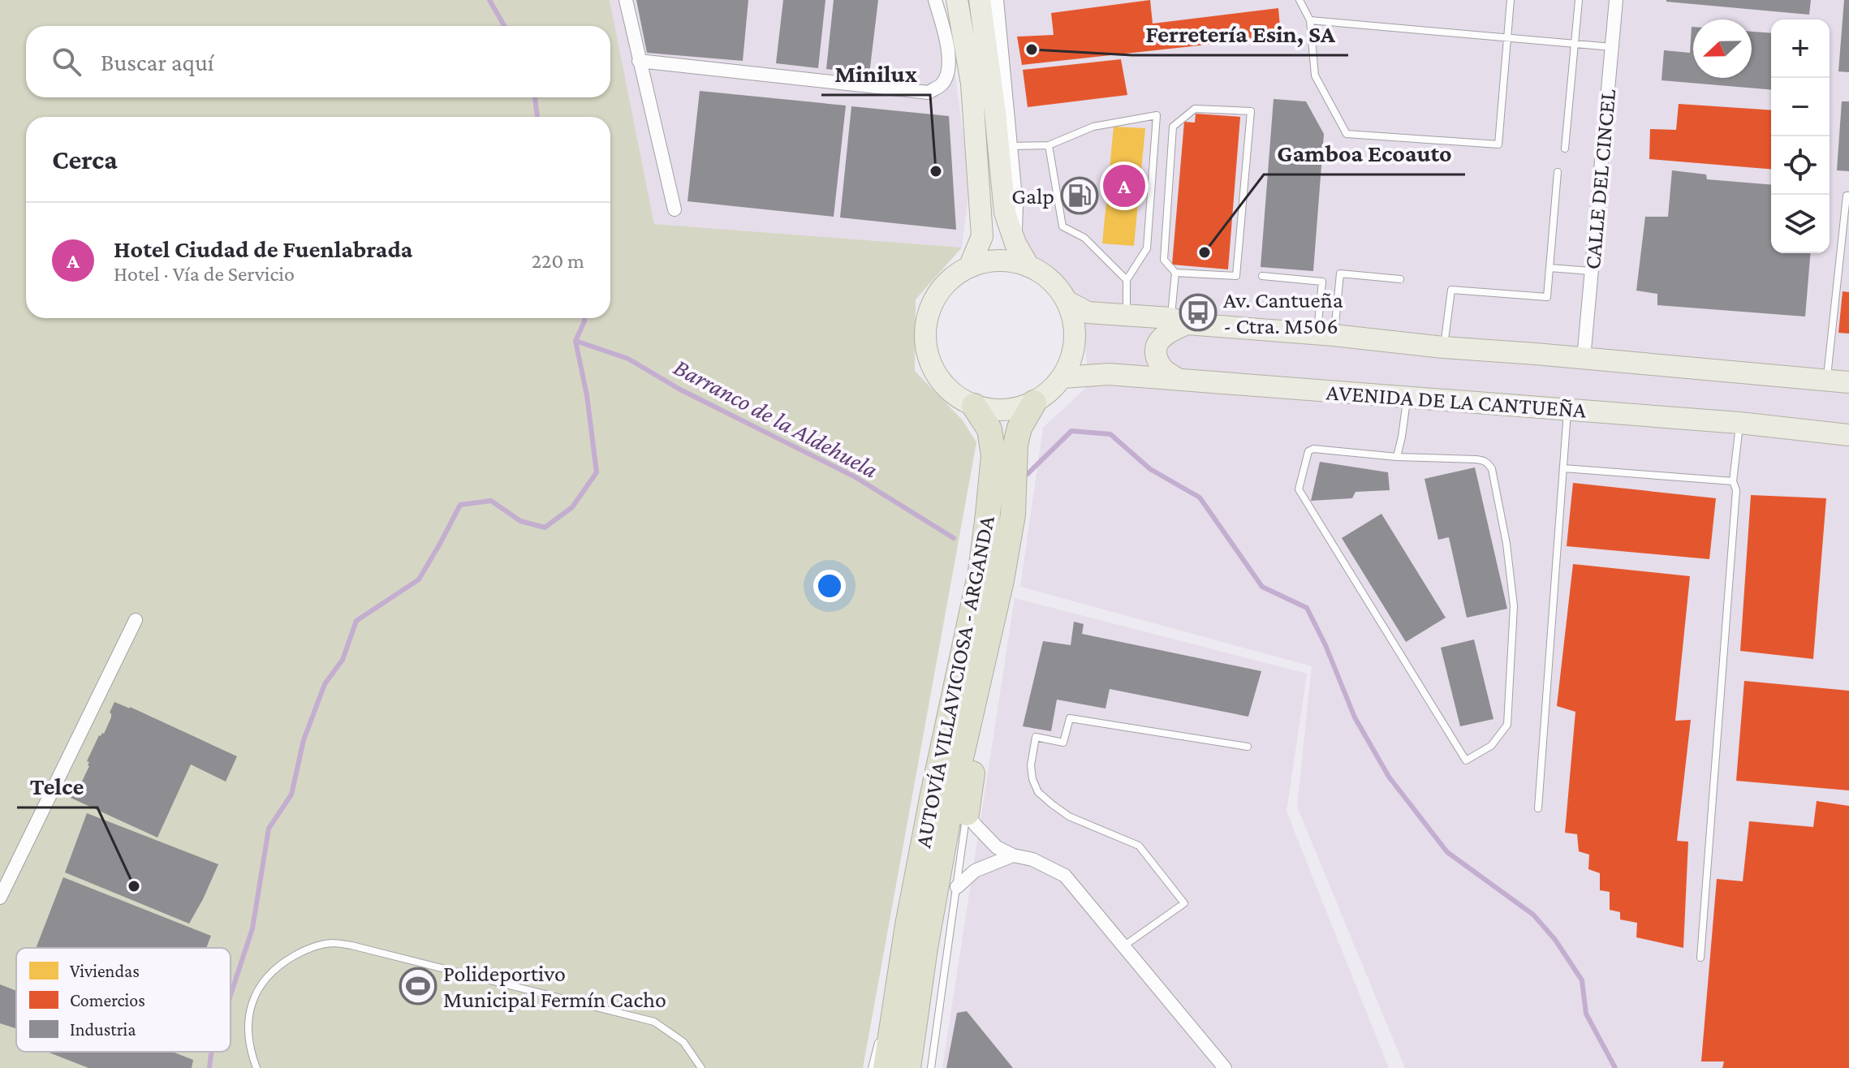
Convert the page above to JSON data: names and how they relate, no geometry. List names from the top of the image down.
{
  "streets": {
    "highway": ["AUTOVÍA VILLAVICIOSA - ARGANDA"],
    "main road": ["AVENIDA DE LA CANTUEÑA"],
    "street": ["CALLE DEL CINCEL"]
  },
  "crossings": [
    ["AVENIDA DE LA CANTUEÑA", "AUTOVÍA VILLAVICIOSA - ARGANDA"]
  ],
  "water": ["Barranco de la Aldehuela"],
  "places": {
    "other": [
      "Ferretería Esin, SA",
      "Minilux",
      "Gamboa Ecoauto",
      "Telce"
    ],
    "fuel station": ["Galp"],
    "bus stop": ["Av. Cantueña - Ctra. M506"],
    "sports": ["Polideportivo Municipal Fermín Cacho"]
  },
  "legend": ["Viviendas", "Comercios", "Industria"],
  "north": "left",
  "page": {
    "map_buttons": ["+", "−"],
    "search": "Buscar aquí",
    "heading": "Cerca",
    "pins": "A",
    "list": [
      {
        "mark": "A",
        "name": "Hotel Ciudad de Fuenlabrada",
        "note": "Hotel · Vía de Servicio",
        "value": "220 m"
      }
    ]
  }
}
